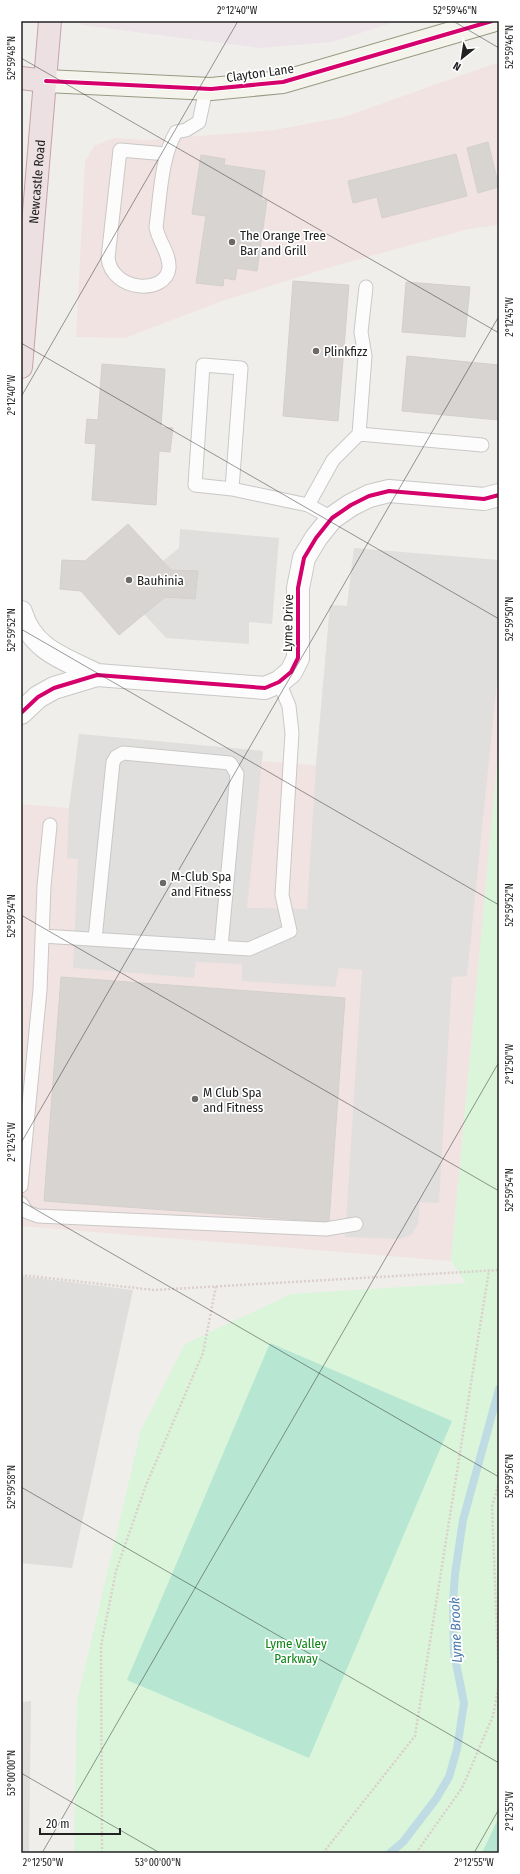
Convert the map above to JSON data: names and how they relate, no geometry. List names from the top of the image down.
{
  "streets": {
    "highway": ["Newcastle Road"],
    "street": ["Clayton Lane", "Lyme Drive"]
  },
  "crossings": [
    ["Clayton Lane", "Newcastle Road"]
  ],
  "water": ["Lyme Brook"],
  "parks": ["Lyme Valley Parkway"],
  "places": [
    "The Orange Tree Bar and Grill",
    "Plinkfizz",
    "Bauhinia",
    "M-Club Spa and Fitness",
    "M Club Spa and Fitness"
  ],
  "scale_bar": "20 m",
  "north": "bottom left",
  "coordinates": [
    "2°12'40\"W",
    "52°59'46\"N",
    "52°59'48\"N",
    "2°12'45\"W",
    "52°59'50\"N",
    "52°59'52\"N",
    "52°59'54\"N",
    "2°12'50\"W",
    "52°59'56\"N",
    "52°59'58\"N",
    "53°00'00\"N",
    "2°12'55\"W"
  ]
}
